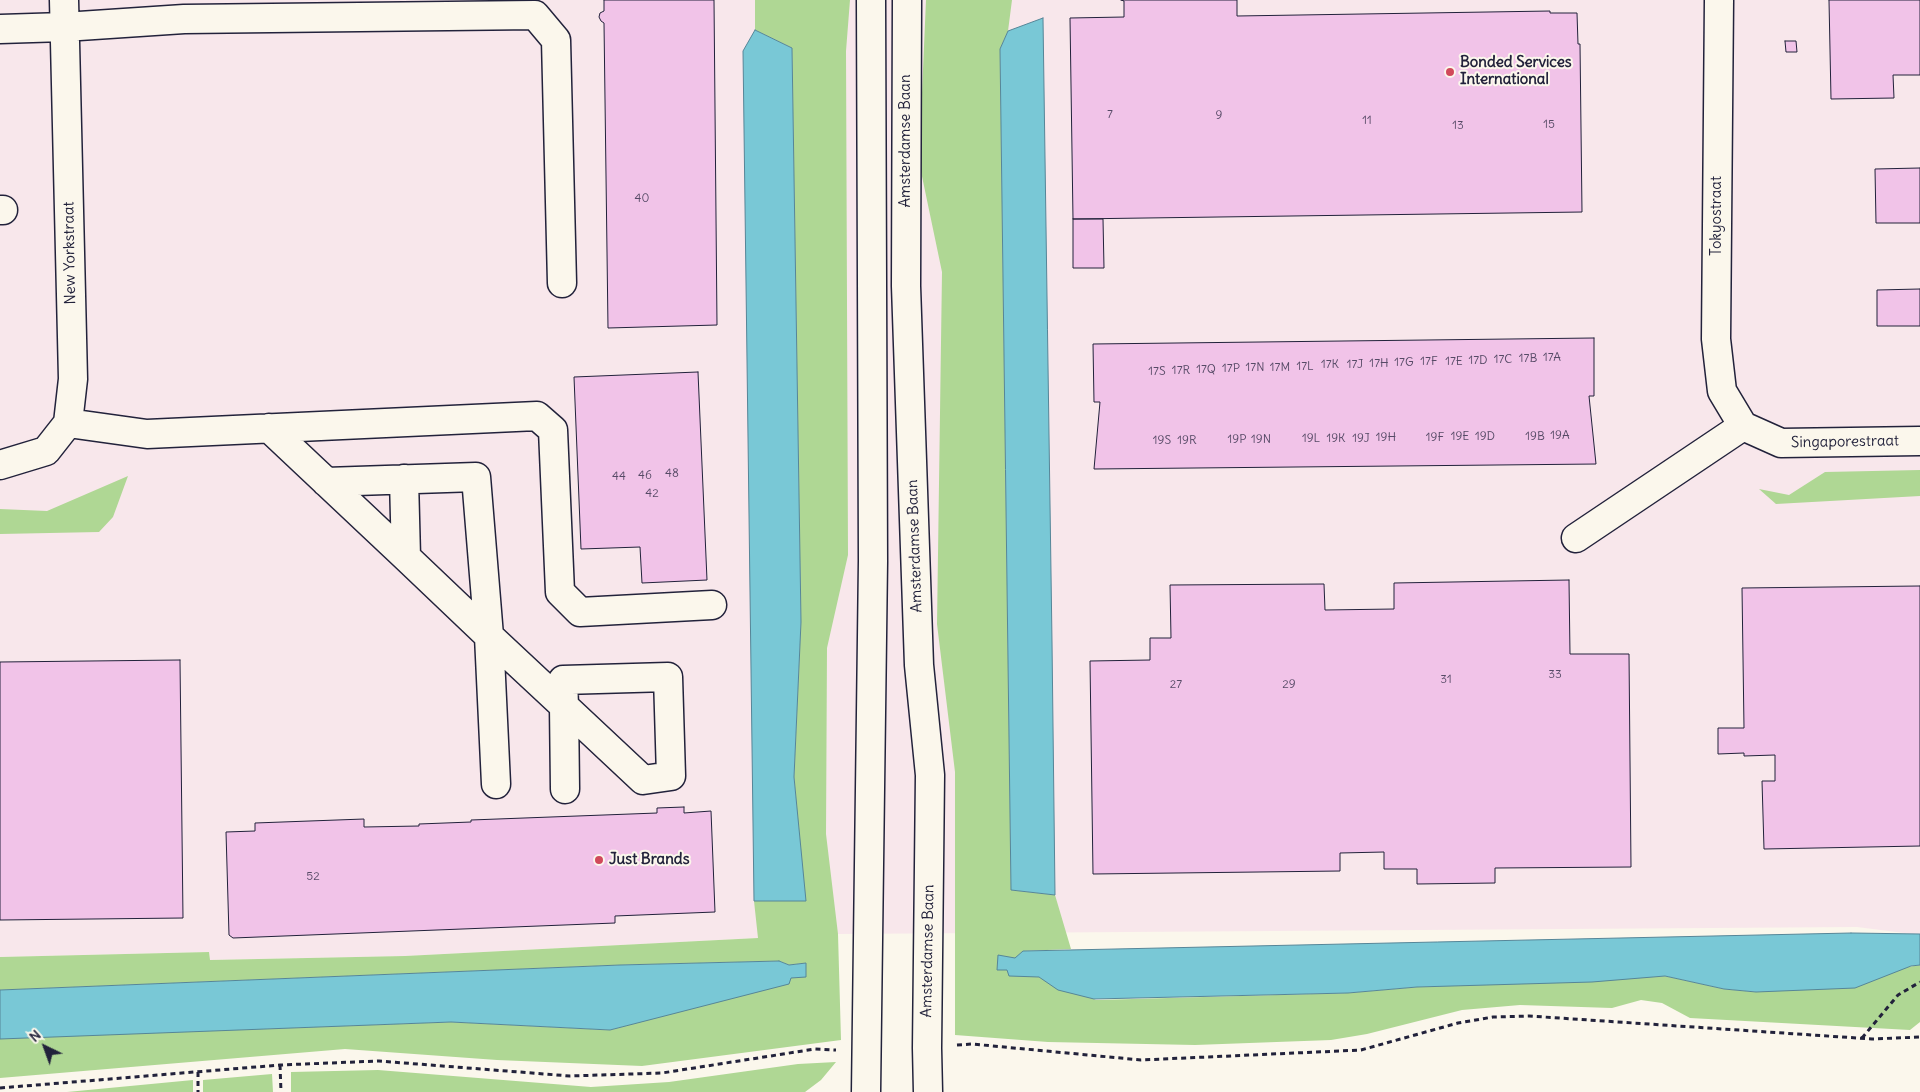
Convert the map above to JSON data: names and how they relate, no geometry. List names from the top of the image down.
{
  "streets": {
    "main road": [
      "Amsterdamse Baan",
      "Tokyostraat",
      "New Yorkstraat",
      "Singaporestraat"
    ]
  },
  "crossings": [
    ["Tokyostraat", "Singaporestraat"]
  ],
  "places": ["Bonded Services International", "Just Brands"],
  "house_numbers": [
    "7",
    "9",
    "11",
    "15",
    "13",
    "40",
    "17A",
    "17B",
    "17C",
    "17D",
    "17F",
    "17E",
    "17G",
    "17H",
    "17K",
    "17J",
    "17L",
    "17N",
    "17M",
    "17P",
    "17Q",
    "17R",
    "17S",
    "19A",
    "19E",
    "19D",
    "19B",
    "19H",
    "19F",
    "19L",
    "19K",
    "19J",
    "19P",
    "19N",
    "19S",
    "19R",
    "48",
    "46",
    "44",
    "42",
    "33",
    "31",
    "27",
    "29",
    "52"
  ],
  "north": "top left"
}
